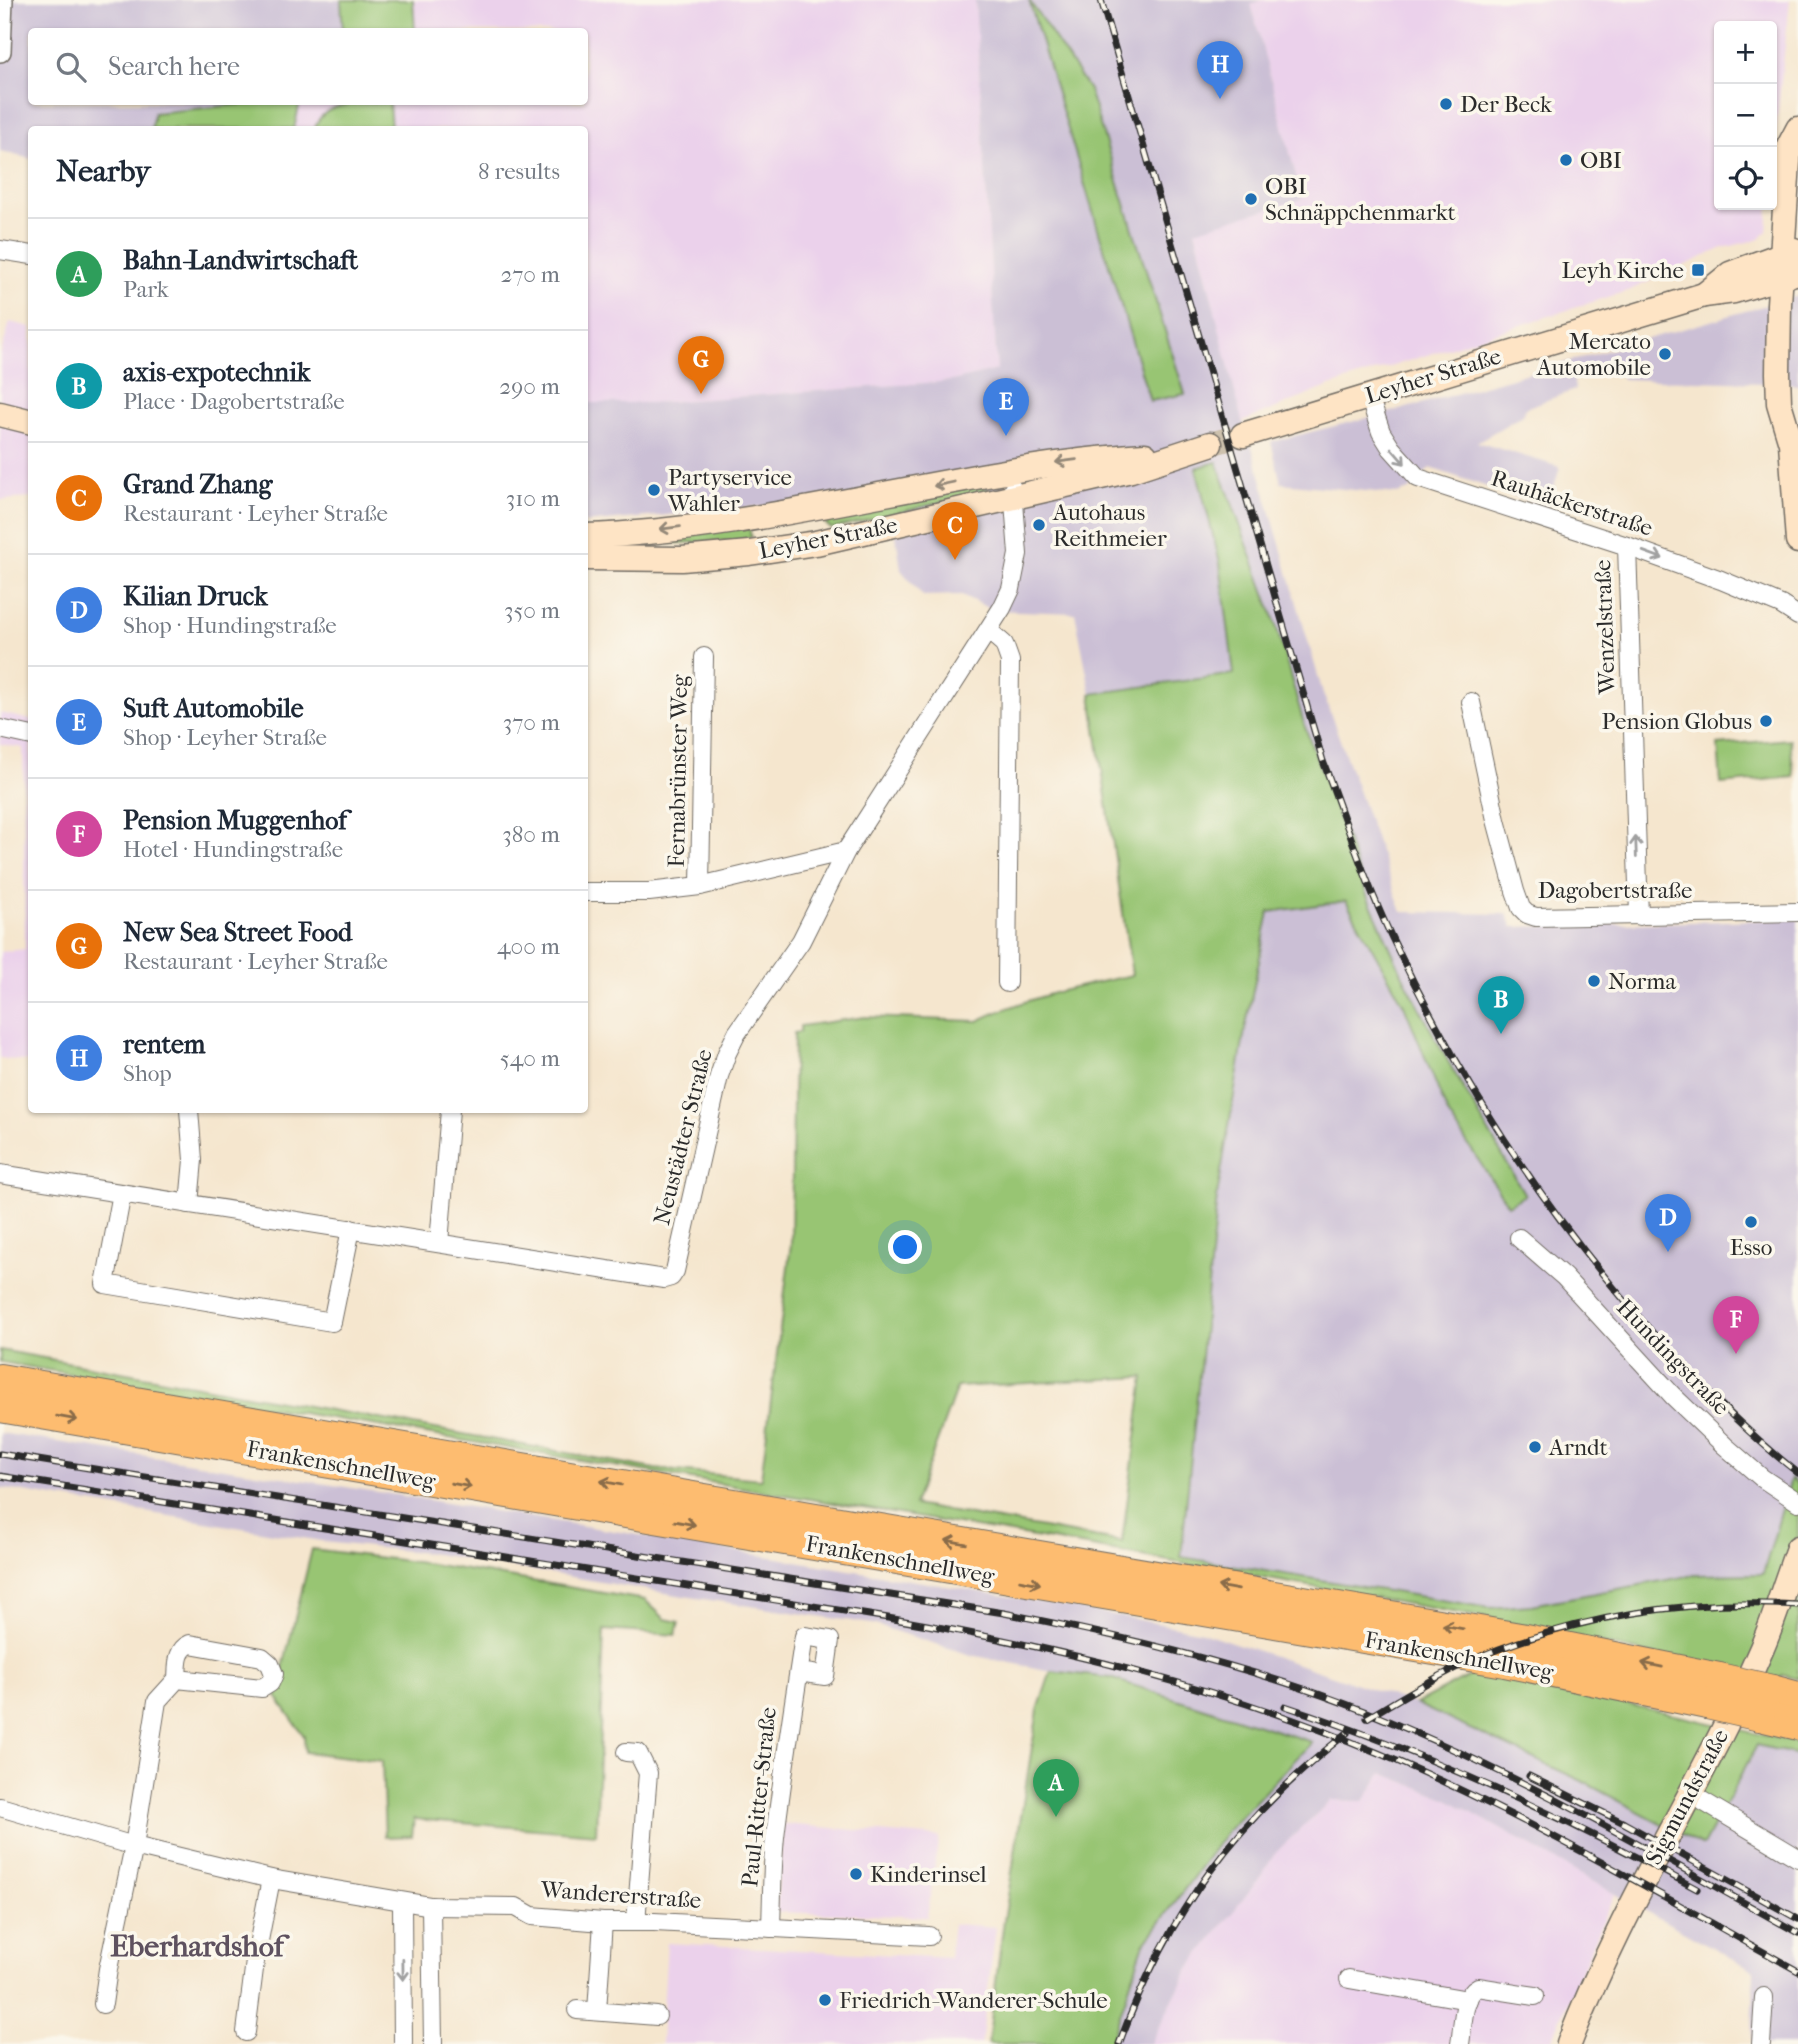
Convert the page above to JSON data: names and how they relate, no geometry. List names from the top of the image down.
{
  "streets": {
    "highway": ["Frankenschnellweg"],
    "main road": ["Leyher Straße", "Sigmundstraße"],
    "street": [
      "Rauhäckerstraße",
      "Wenzelstraße",
      "Fernabrünster Weg",
      "Dagobertstraße",
      "Neustädter Straße",
      "Hundingstraße",
      "Paul-Ritter-Straße",
      "Wandererstraße"
    ]
  },
  "crossings": [
    ["Leyher Straße", "Rauhäckerstraße"],
    ["Leyher Straße", "Neustädter Straße"],
    ["Rauhäckerstraße", "Wenzelstraße"],
    ["Wenzelstraße", "Dagobertstraße"],
    ["Paul-Ritter-Straße", "Wandererstraße"]
  ],
  "one_way": ["Rauhäckerstraße", "Wenzelstraße"],
  "districts": ["Eberhardshof"],
  "places": {
    "other": [
      "Der Beck",
      "OBI",
      "OBI Schnäppchenmarkt",
      "Mercato Automobile",
      "Partyservice Wahler",
      "Autohaus Reithmeier",
      "Pension Globus",
      "Norma",
      "Esso",
      "Arndt",
      "Kinderinsel",
      "Friedrich-Wanderer-Schule"
    ],
    "transit": ["Leyh Kirche"]
  },
  "page": {
    "map_buttons": ["+", "−"],
    "search": "Search here",
    "pins": [
      "H",
      "G",
      "E",
      "C",
      "B",
      "D",
      "F",
      "A"
    ],
    "heading": ["Nearby", "8 results"],
    "list": [
      {
        "mark": "A",
        "name": "Bahn-Landwirtschaft",
        "note": "Park",
        "value": "270 m"
      },
      {
        "mark": "B",
        "name": "axis-expotechnik",
        "note": "Place · Dagobertstraße",
        "value": "290 m"
      },
      {
        "mark": "C",
        "name": "Grand Zhang",
        "note": "Restaurant · Leyher Straße",
        "value": "310 m"
      },
      {
        "mark": "D",
        "name": "Kilian Druck",
        "note": "Shop · Hundingstraße",
        "value": "350 m"
      },
      {
        "mark": "E",
        "name": "Suft Automobile",
        "note": "Shop · Leyher Straße",
        "value": "370 m"
      },
      {
        "mark": "F",
        "name": "Pension Muggenhof",
        "note": "Hotel · Hundingstraße",
        "value": "380 m"
      },
      {
        "mark": "G",
        "name": "New Sea Street Food",
        "note": "Restaurant · Leyher Straße",
        "value": "400 m"
      },
      {
        "mark": "H",
        "name": "rentem",
        "note": "Shop",
        "value": "540 m"
      }
    ]
  }
}
